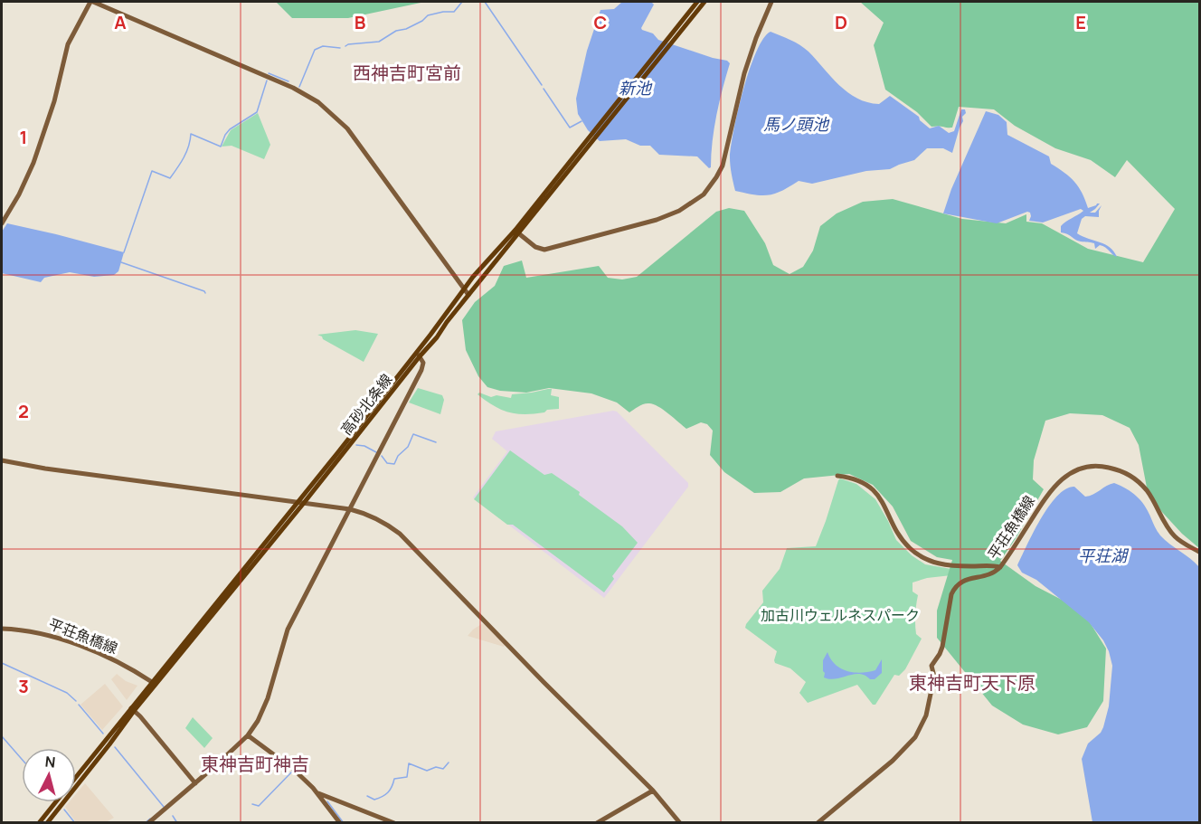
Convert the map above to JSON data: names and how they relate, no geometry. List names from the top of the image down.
{
  "streets": {
    "main road": ["高砂北条線"],
    "street": ["平荘魚橋線"]
  },
  "crossings": [
    ["高砂北条線", "平荘魚橋線"]
  ],
  "districts": ["西神吉町宮前", "東神吉町天下原", "東神吉町神吉"],
  "water": ["新池", "馬ノ頭池", "平荘湖"],
  "parks": ["加古川ウェルネスパーク"],
  "north": "top",
  "grid": {
    "columns": [
      "A",
      "B",
      "C",
      "D",
      "E"
    ],
    "rows": ["1", "2", "3"]
  }
}
